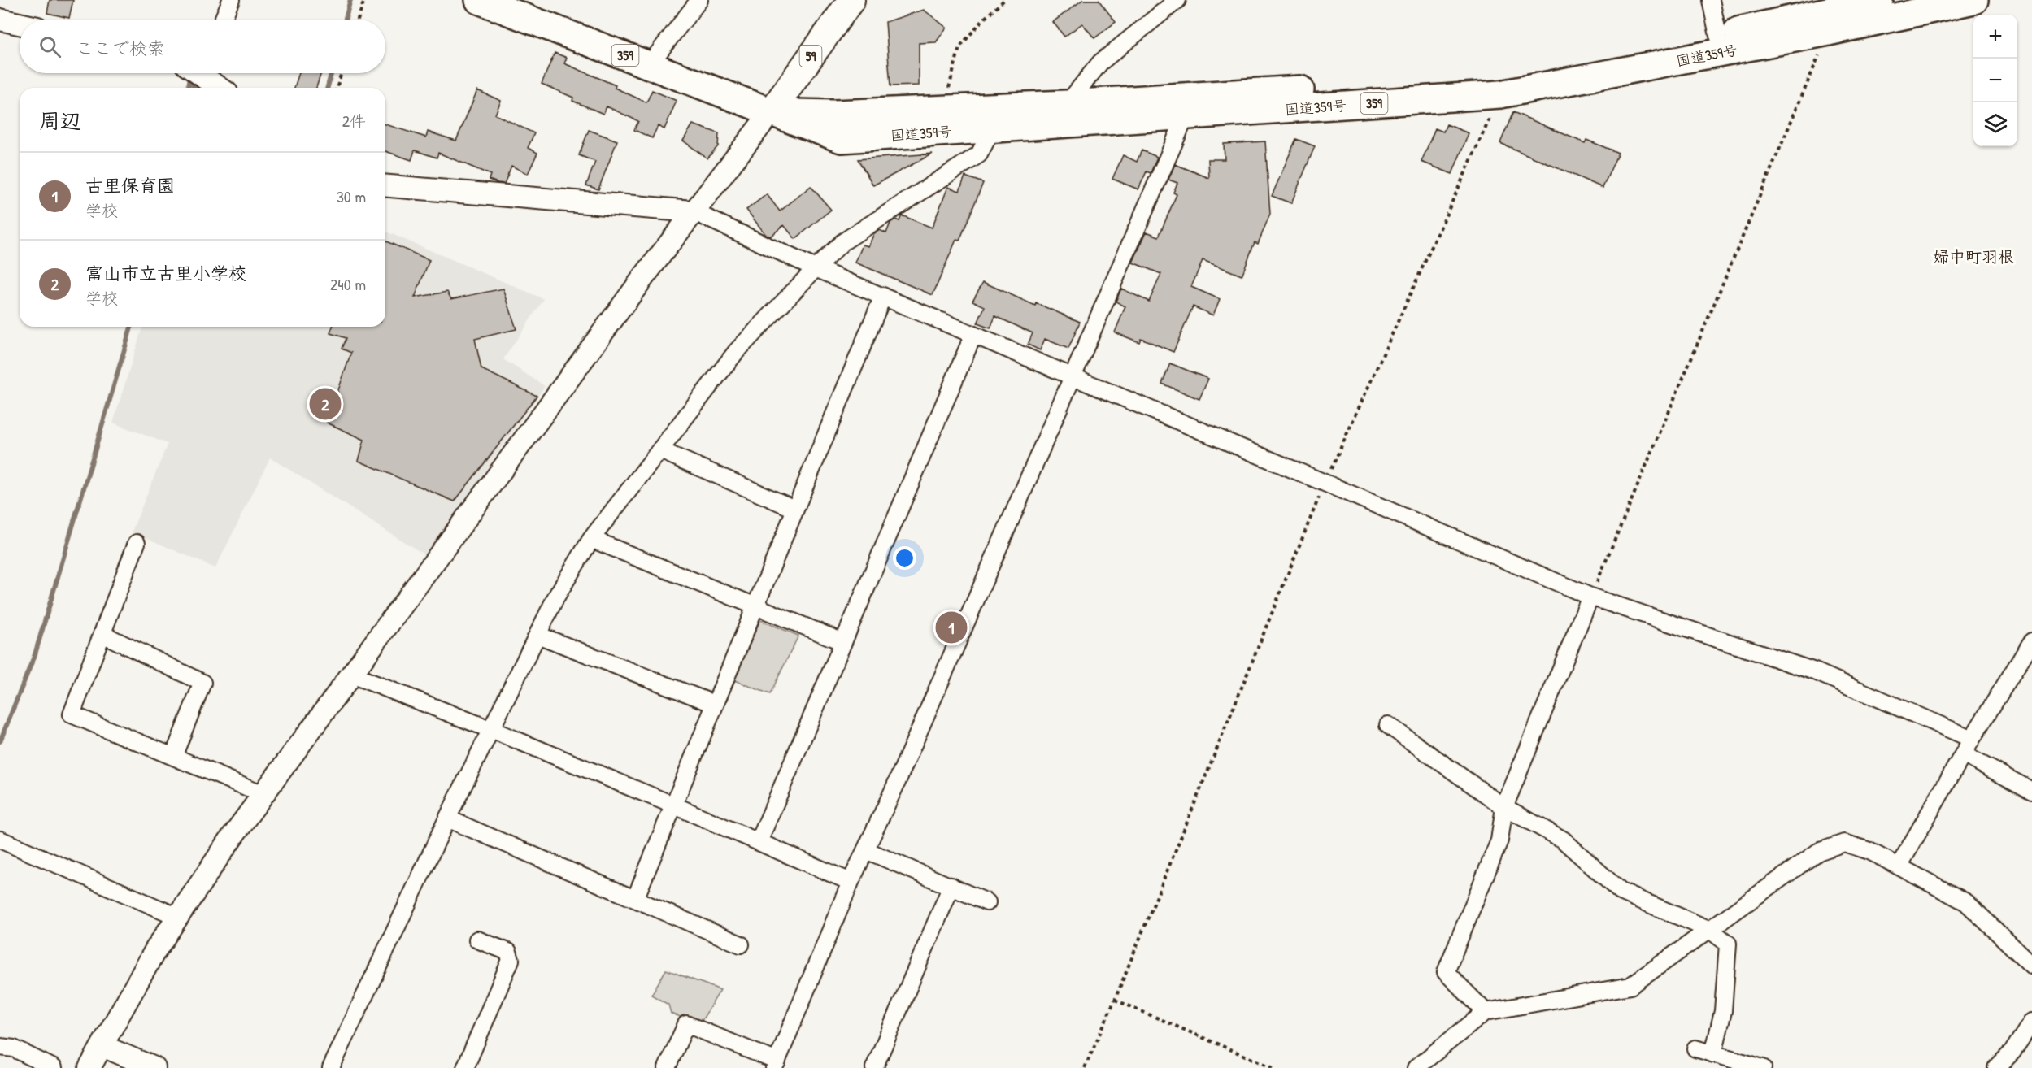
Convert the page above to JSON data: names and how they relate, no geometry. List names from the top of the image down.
{
  "streets": {
    "highway": ["359", "国道359号"],
    "main road": ["59"]
  },
  "crossings": [
    ["国道359号", "59"]
  ],
  "districts": ["婦中町羽根"],
  "page": {
    "map_buttons": ["+", "−"],
    "search": "ここで検索",
    "heading": ["周辺", "2件"],
    "list": [
      {
        "mark": "1",
        "name": "古里保育園",
        "note": "学校",
        "value": "30 m"
      },
      {
        "mark": "2",
        "name": "富山市立古里小学校",
        "note": "学校",
        "value": "240 m"
      }
    ],
    "pins": ["2", "1"]
  }
}
